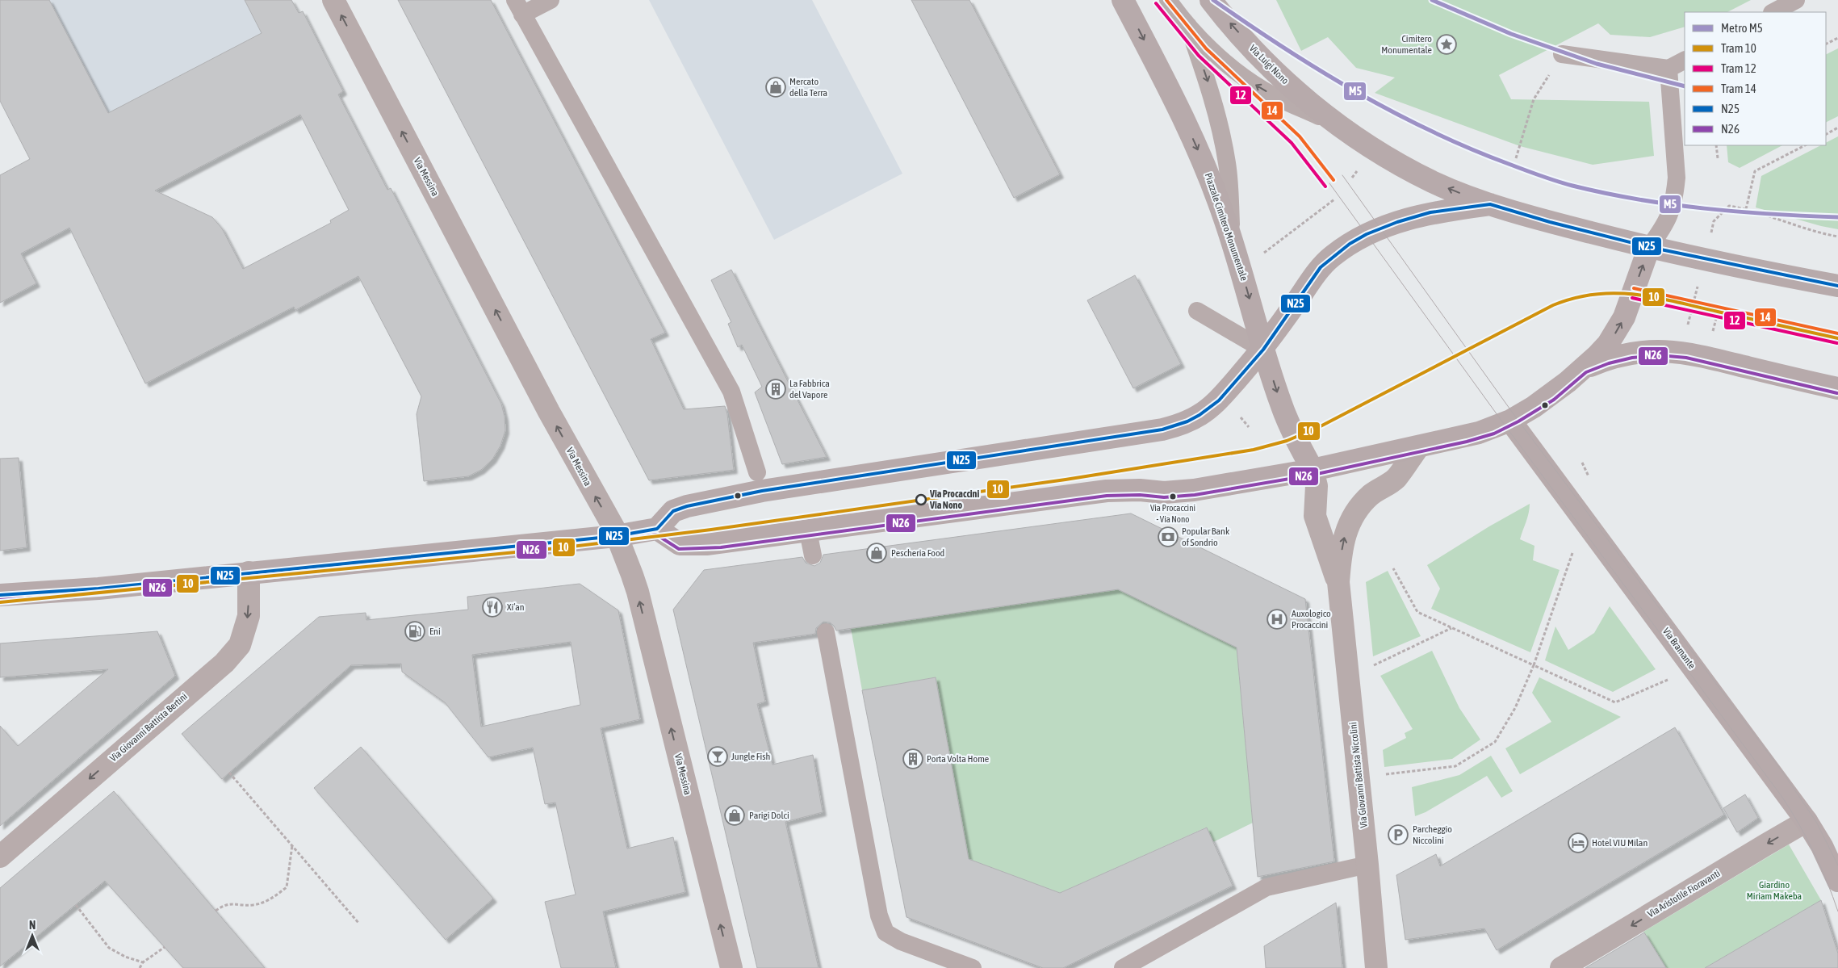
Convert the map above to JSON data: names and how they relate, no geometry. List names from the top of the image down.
{
  "streets": {
    "street": [
      "Via Luigi Nono",
      "Via Messina",
      "Piazzale Cimitero Monumentale",
      "Via Bramante",
      "Via Giovanni Battista Bertini",
      "Via Giovanni Battista Niccolini",
      "Via Aristotile Fioravanti"
    ]
  },
  "crossings": [
    ["Via Bramante", "Via Aristotile Fioravanti"]
  ],
  "one_way": [
    "Via Luigi Nono",
    "Via Messina",
    "Piazzale Cimitero Monumentale",
    "Via Giovanni Battista Bertini",
    "Via Aristotile Fioravanti"
  ],
  "parks": ["Giardino Miriam Makeba"],
  "places": {
    "place": ["Cimitero Monumentale"],
    "shop": ["Mercato della Terra", "Pescheria Food", "Parigi Dolci"],
    "building": ["La Fabbrica del Vapore", "Porta Volta Home"],
    "other": ["Via Procaccini - Via Nono", "Via Procaccini Via Nono"],
    "bank": ["Popular Bank of Sondrio"],
    "restaurant": ["Xi‘an"],
    "hospital": ["Auxologico Procaccini"],
    "fuel station": ["Eni"],
    "bar": ["Jungle Fish"],
    "parking": ["Parcheggio Niccolini"],
    "hotel": ["Hotel VIU Milan"]
  },
  "lines": [
    "metro line M5",
    "tram line 14",
    "tram line 12",
    "transit line N25",
    "tram line 10",
    "transit line N26"
  ],
  "legend": [
    "Metro M5",
    "Tram 10",
    "Tram 12",
    "Tram 14",
    "N25",
    "N26"
  ],
  "north": "top"
}
